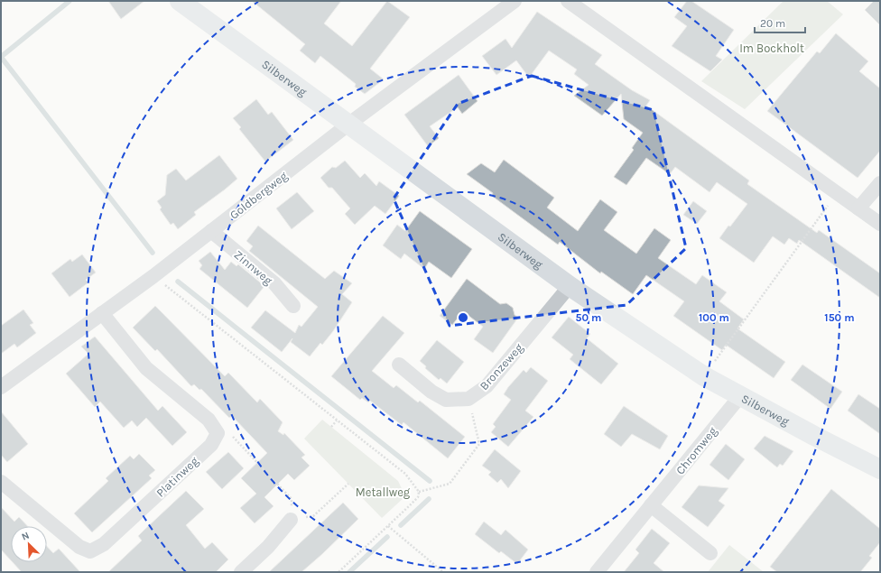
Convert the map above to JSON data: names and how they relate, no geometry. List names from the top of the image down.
{
  "streets": {
    "street": [
      "Silberweg",
      "Goldbergweg",
      "Zinnweg",
      "Bronzeweg",
      "Chromweg",
      "Platinweg"
    ]
  },
  "crossings": [
    ["Silberweg", "Goldbergweg"],
    ["Silberweg", "Bronzeweg"],
    ["Silberweg", "Chromweg"],
    ["Goldbergweg", "Zinnweg"]
  ],
  "parks": ["Im Bockholt", "Metallweg"],
  "scale_bar": "20 m",
  "north": "top left",
  "rings": ["50 m", "100 m", "150 m"]
}
